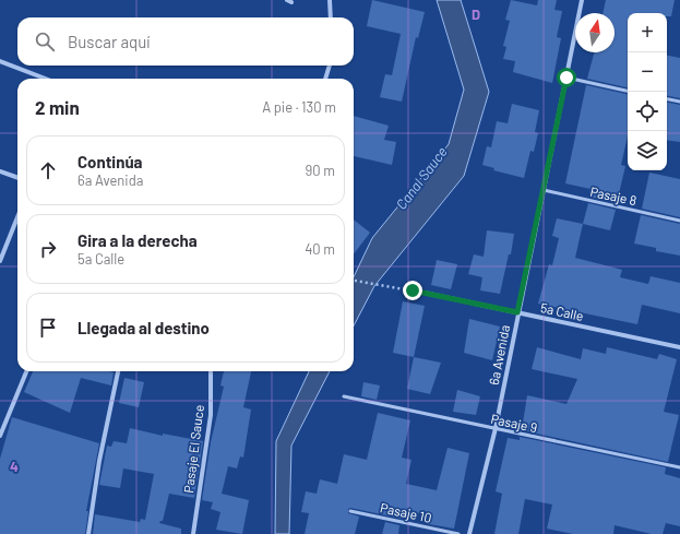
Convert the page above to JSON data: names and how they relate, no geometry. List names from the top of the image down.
{
  "streets": {
    "street": ["5a Calle", "6a Avenida", "Pasaje El Sauce"],
    "lane": ["Pasaje 8", "Pasaje 9", "Pasaje 10"]
  },
  "crossings": [
    ["Pasaje 8", "6a Avenida"],
    ["5a Calle", "6a Avenida"],
    ["6a Avenida", "Pasaje 9"]
  ],
  "water": ["Canal Sauce"],
  "north": "top",
  "page": {
    "map_buttons": ["+", "−"],
    "search": "Buscar aquí",
    "heading": ["2 min", "A pie · 130 m"],
    "list": [
      ["Continúa", "6a Avenida", "90 m"],
      ["Gira a la derecha", "5a Calle", "40 m"],
      "Llegada al destino"
    ]
  },
  "grid": {
    "columns": ["D"],
    "rows": ["4"]
  }
}
